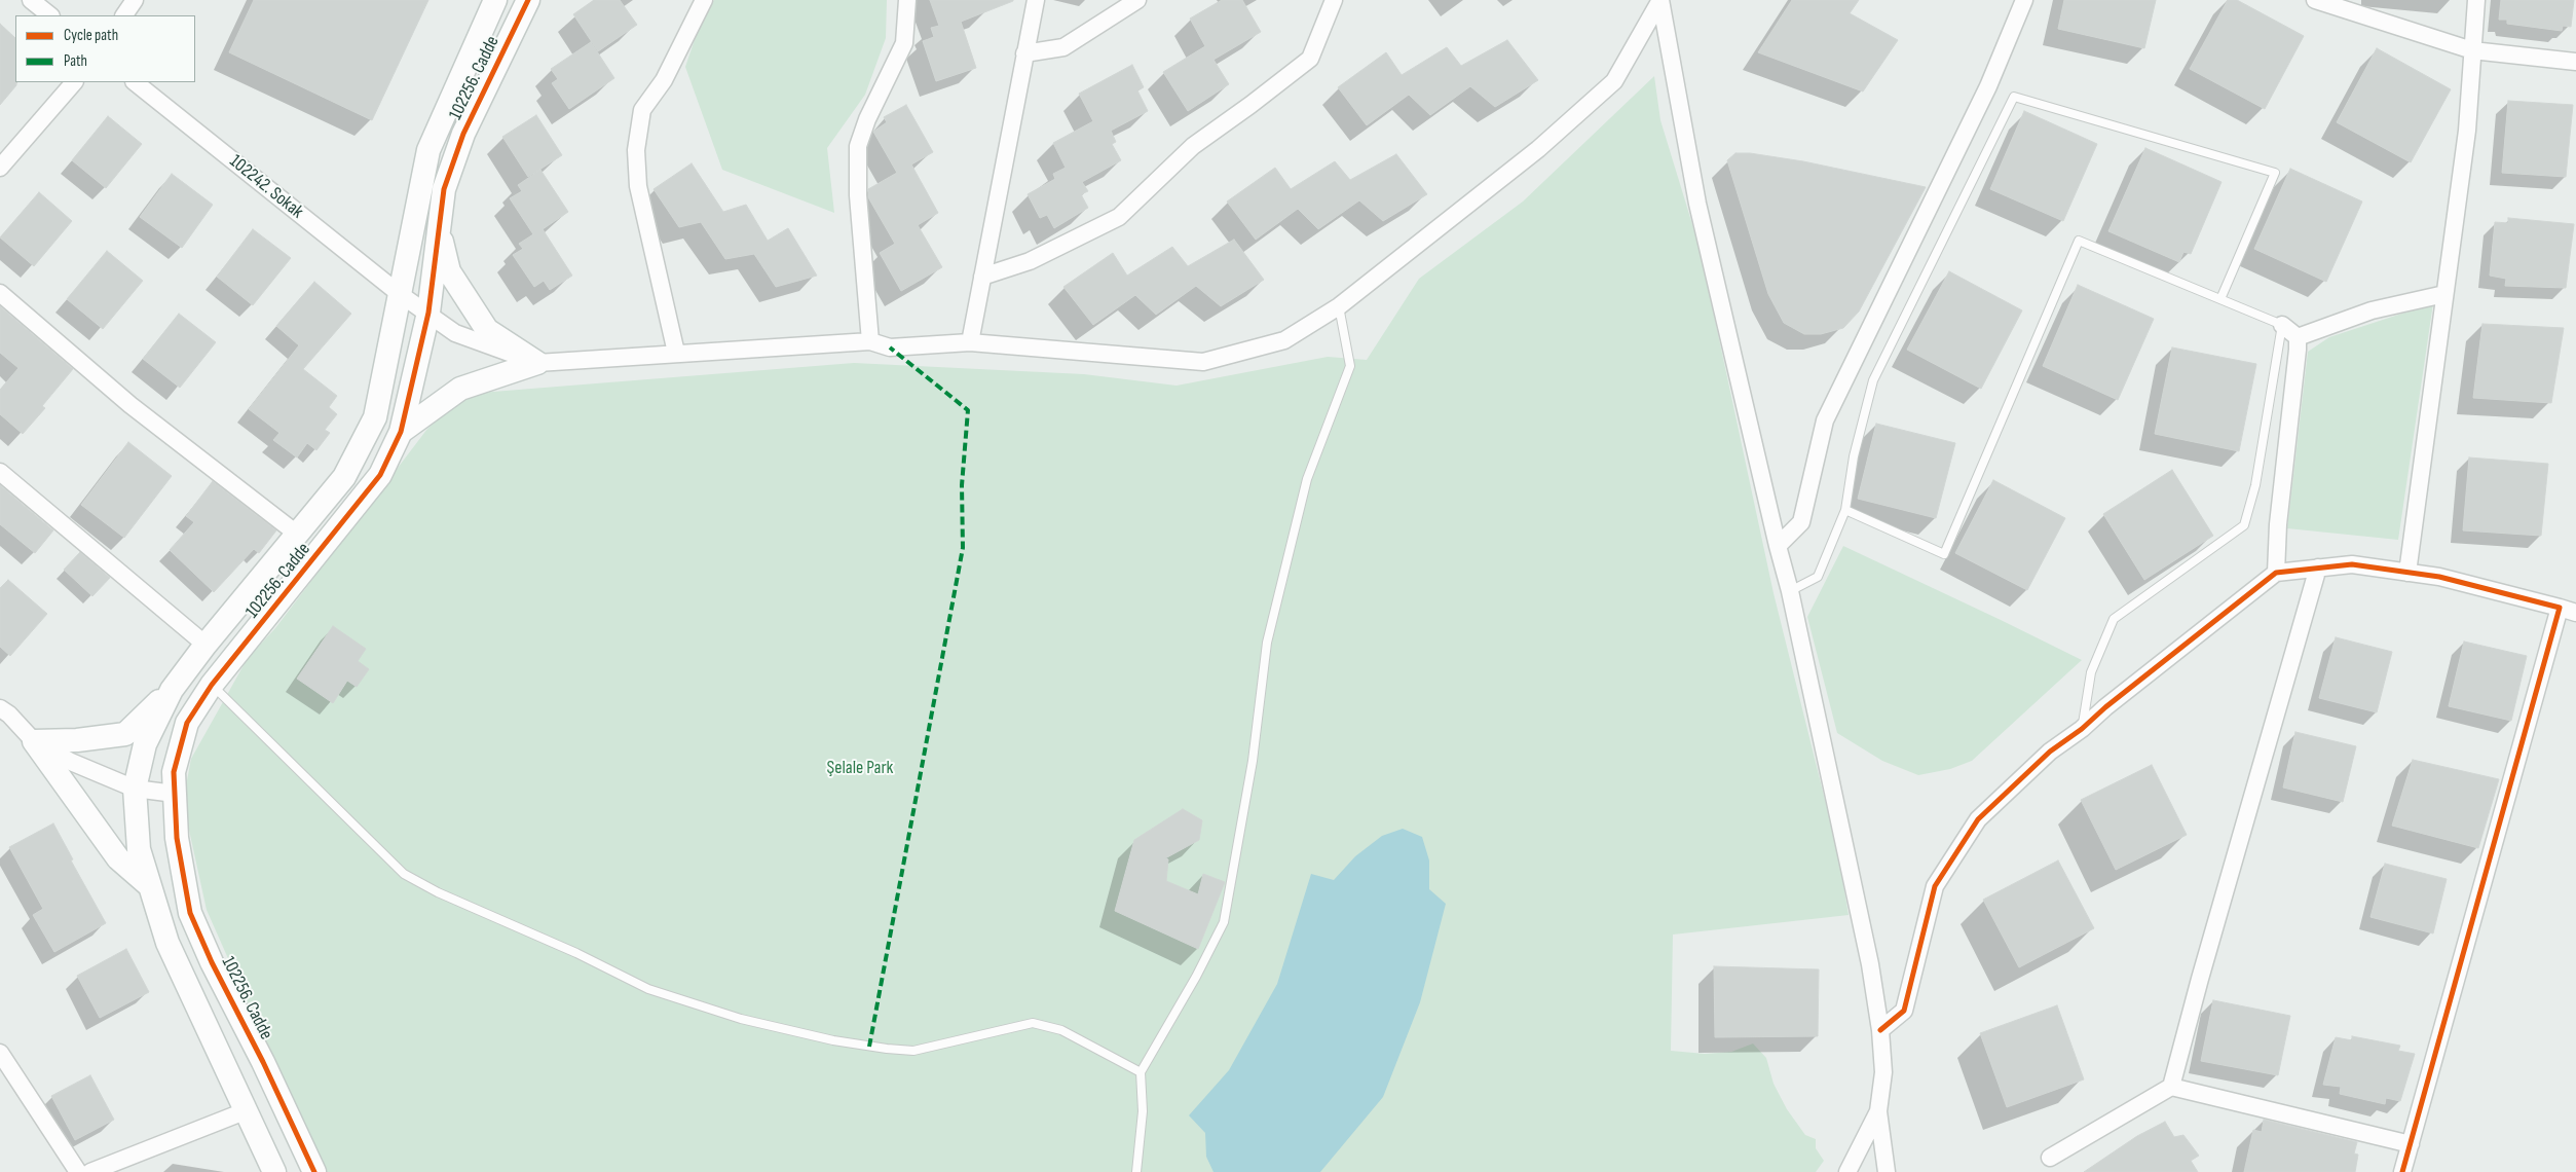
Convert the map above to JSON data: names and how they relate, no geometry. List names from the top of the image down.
{
  "streets": {
    "street": ["102256. Cadde", "102242. Sokak"]
  },
  "crossings": [
    ["102256. Cadde", "102242. Sokak"]
  ],
  "parks": ["Şelale Park"],
  "legend": ["Cycle path", "Path"]
}
